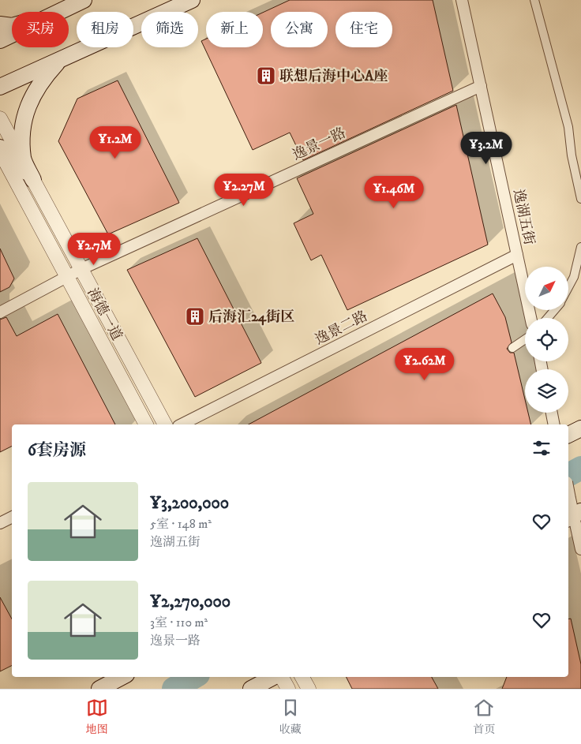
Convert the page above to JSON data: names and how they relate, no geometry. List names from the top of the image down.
{
  "streets": {
    "street": [
      "逸景一路",
      "逸湖五街",
      "海德一道",
      "逸景二路"
    ]
  },
  "crossings": [
    ["逸景一路", "逸湖五街"],
    ["逸景一路", "海德一道"],
    ["逸湖五街", "逸景二路"]
  ],
  "places": {
    "building": ["联想后海中心A座", "后海汇24街区"]
  },
  "north": "top right",
  "page": {
    "chip": [
      "买房",
      "租房",
      "筛选",
      "新上",
      "公寓",
      "住宅"
    ],
    "price": [
      "¥1.2M",
      "¥3.2M",
      "¥2.27M",
      "¥1.46M",
      "¥2.7M",
      "¥2.62M"
    ],
    "heading": "6套房源",
    "list": [
      {
        "name": "¥3,200,000",
        "note": "5室 · 148 m² · 逸湖五街"
      },
      {
        "name": "¥2,270,000",
        "note": "3室 · 110 m² · 逸景一路"
      }
    ],
    "tabs": ["地图", "收藏", "首页"]
  }
}
